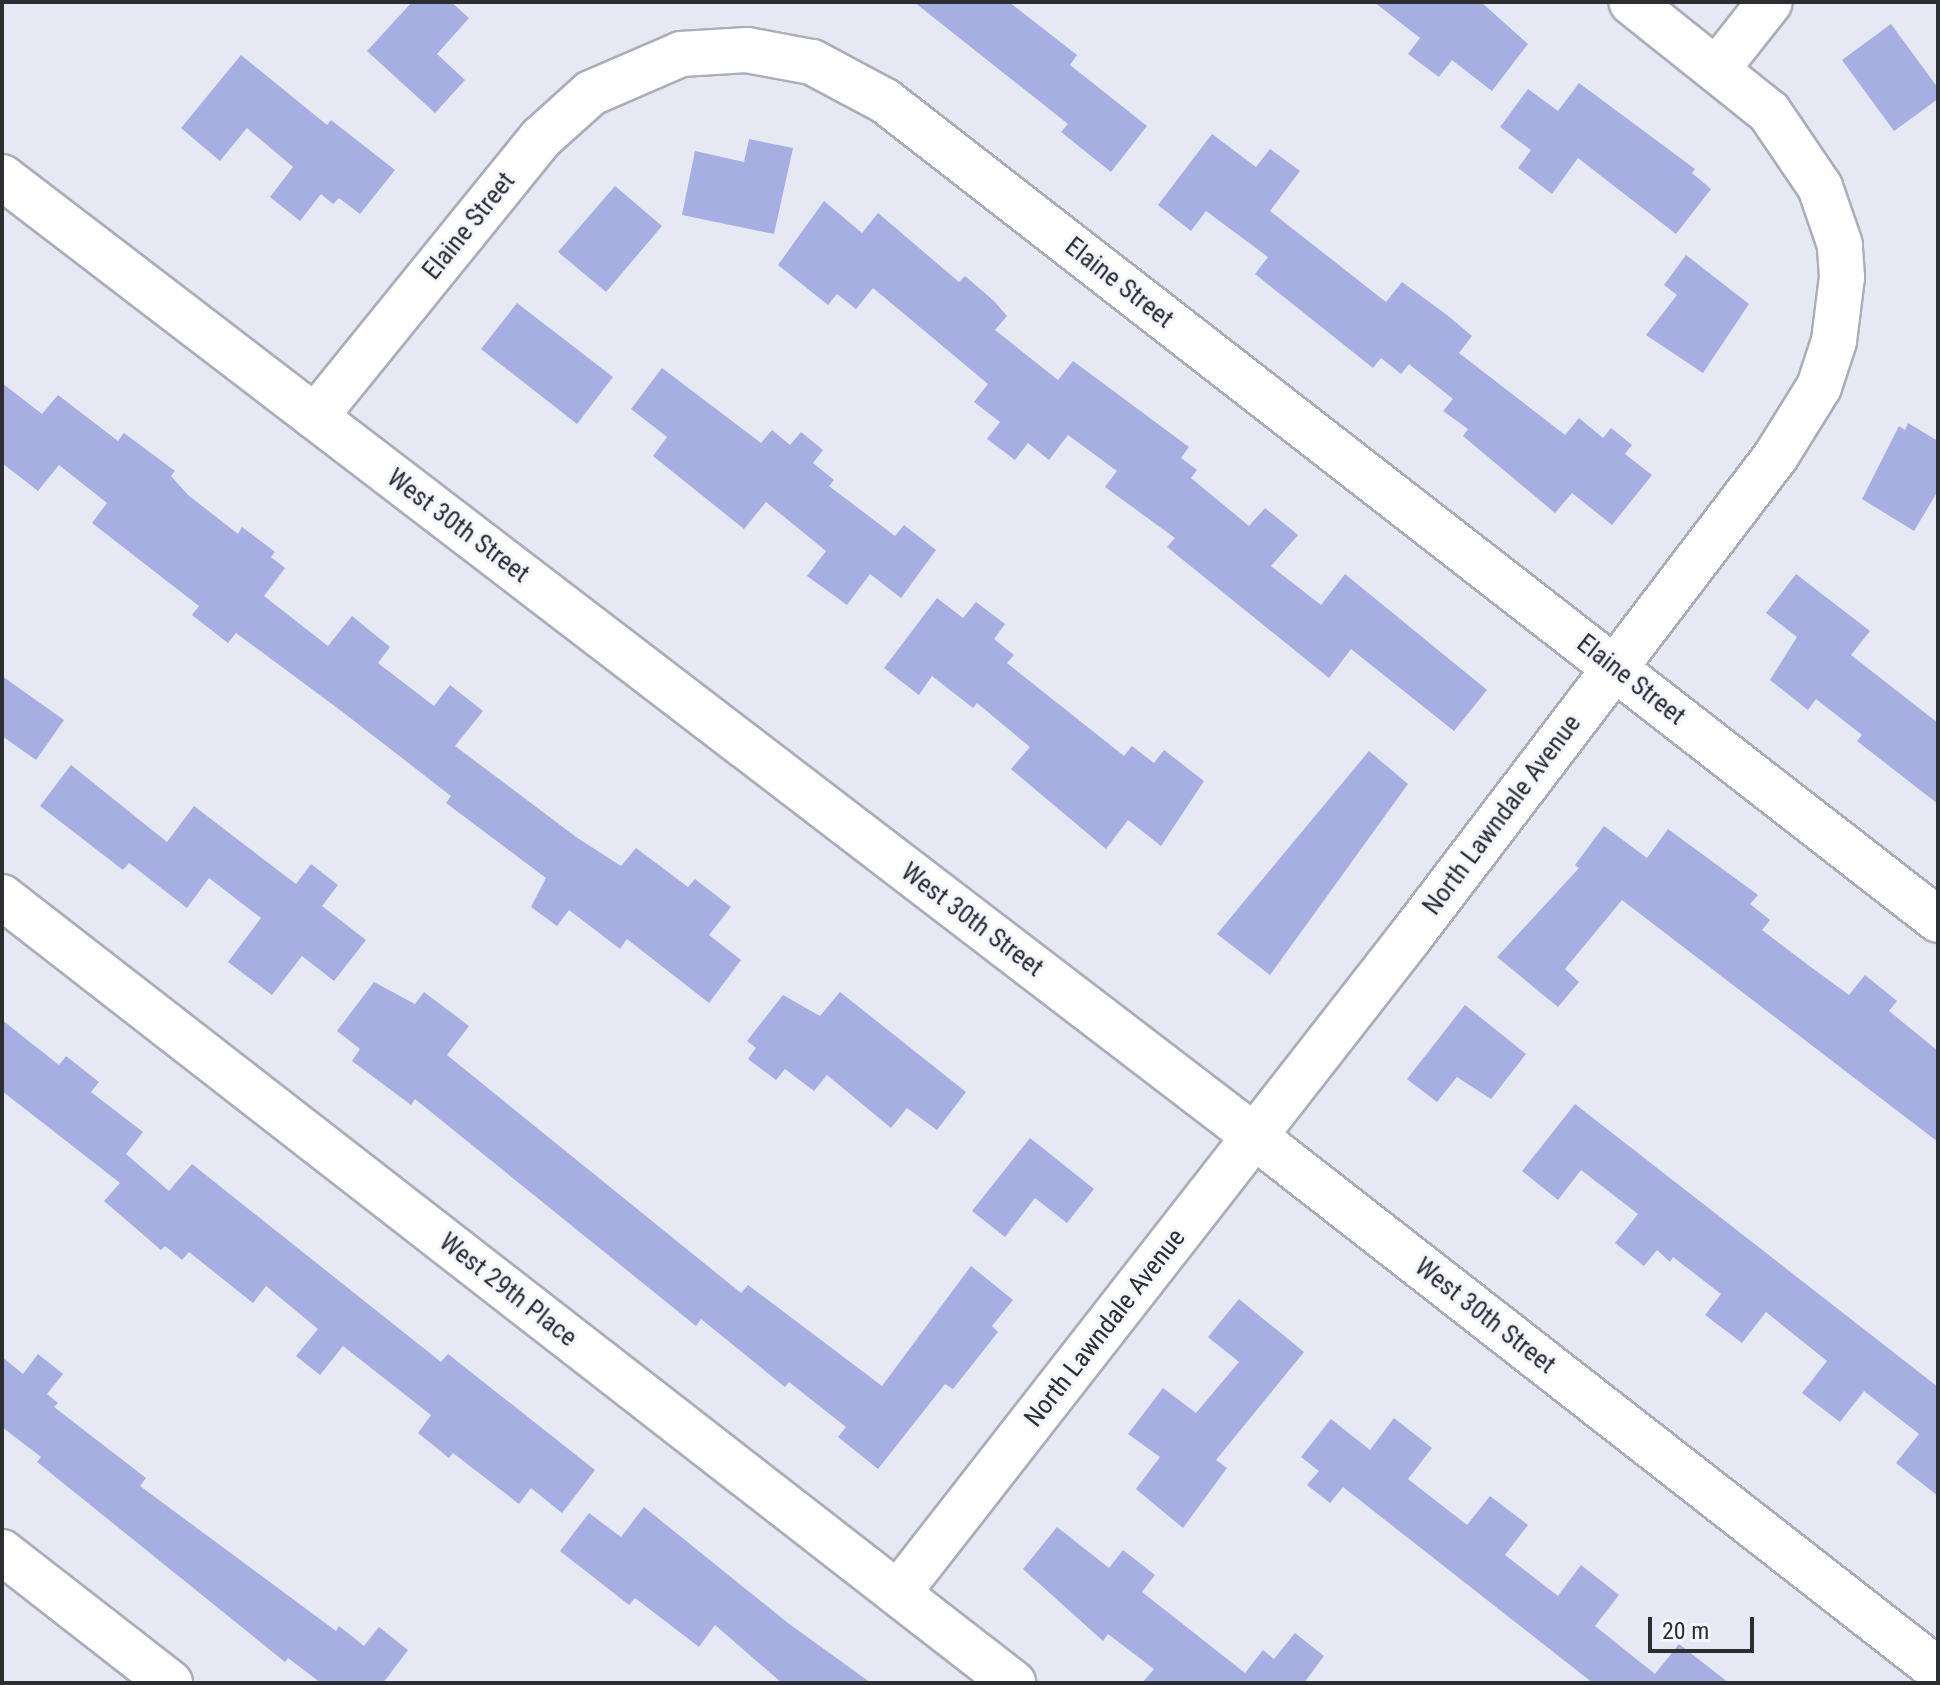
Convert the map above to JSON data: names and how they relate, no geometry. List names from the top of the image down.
{
  "streets": {
    "street": [
      "Elaine Street",
      "West 30th Street",
      "North Lawndale Avenue",
      "West 29th Place"
    ]
  },
  "crossings": [
    ["Elaine Street", "West 30th Street"],
    ["Elaine Street", "North Lawndale Avenue"],
    ["West 30th Street", "North Lawndale Avenue"],
    ["North Lawndale Avenue", "West 29th Place"]
  ],
  "scale_bar": "20 m"
}
